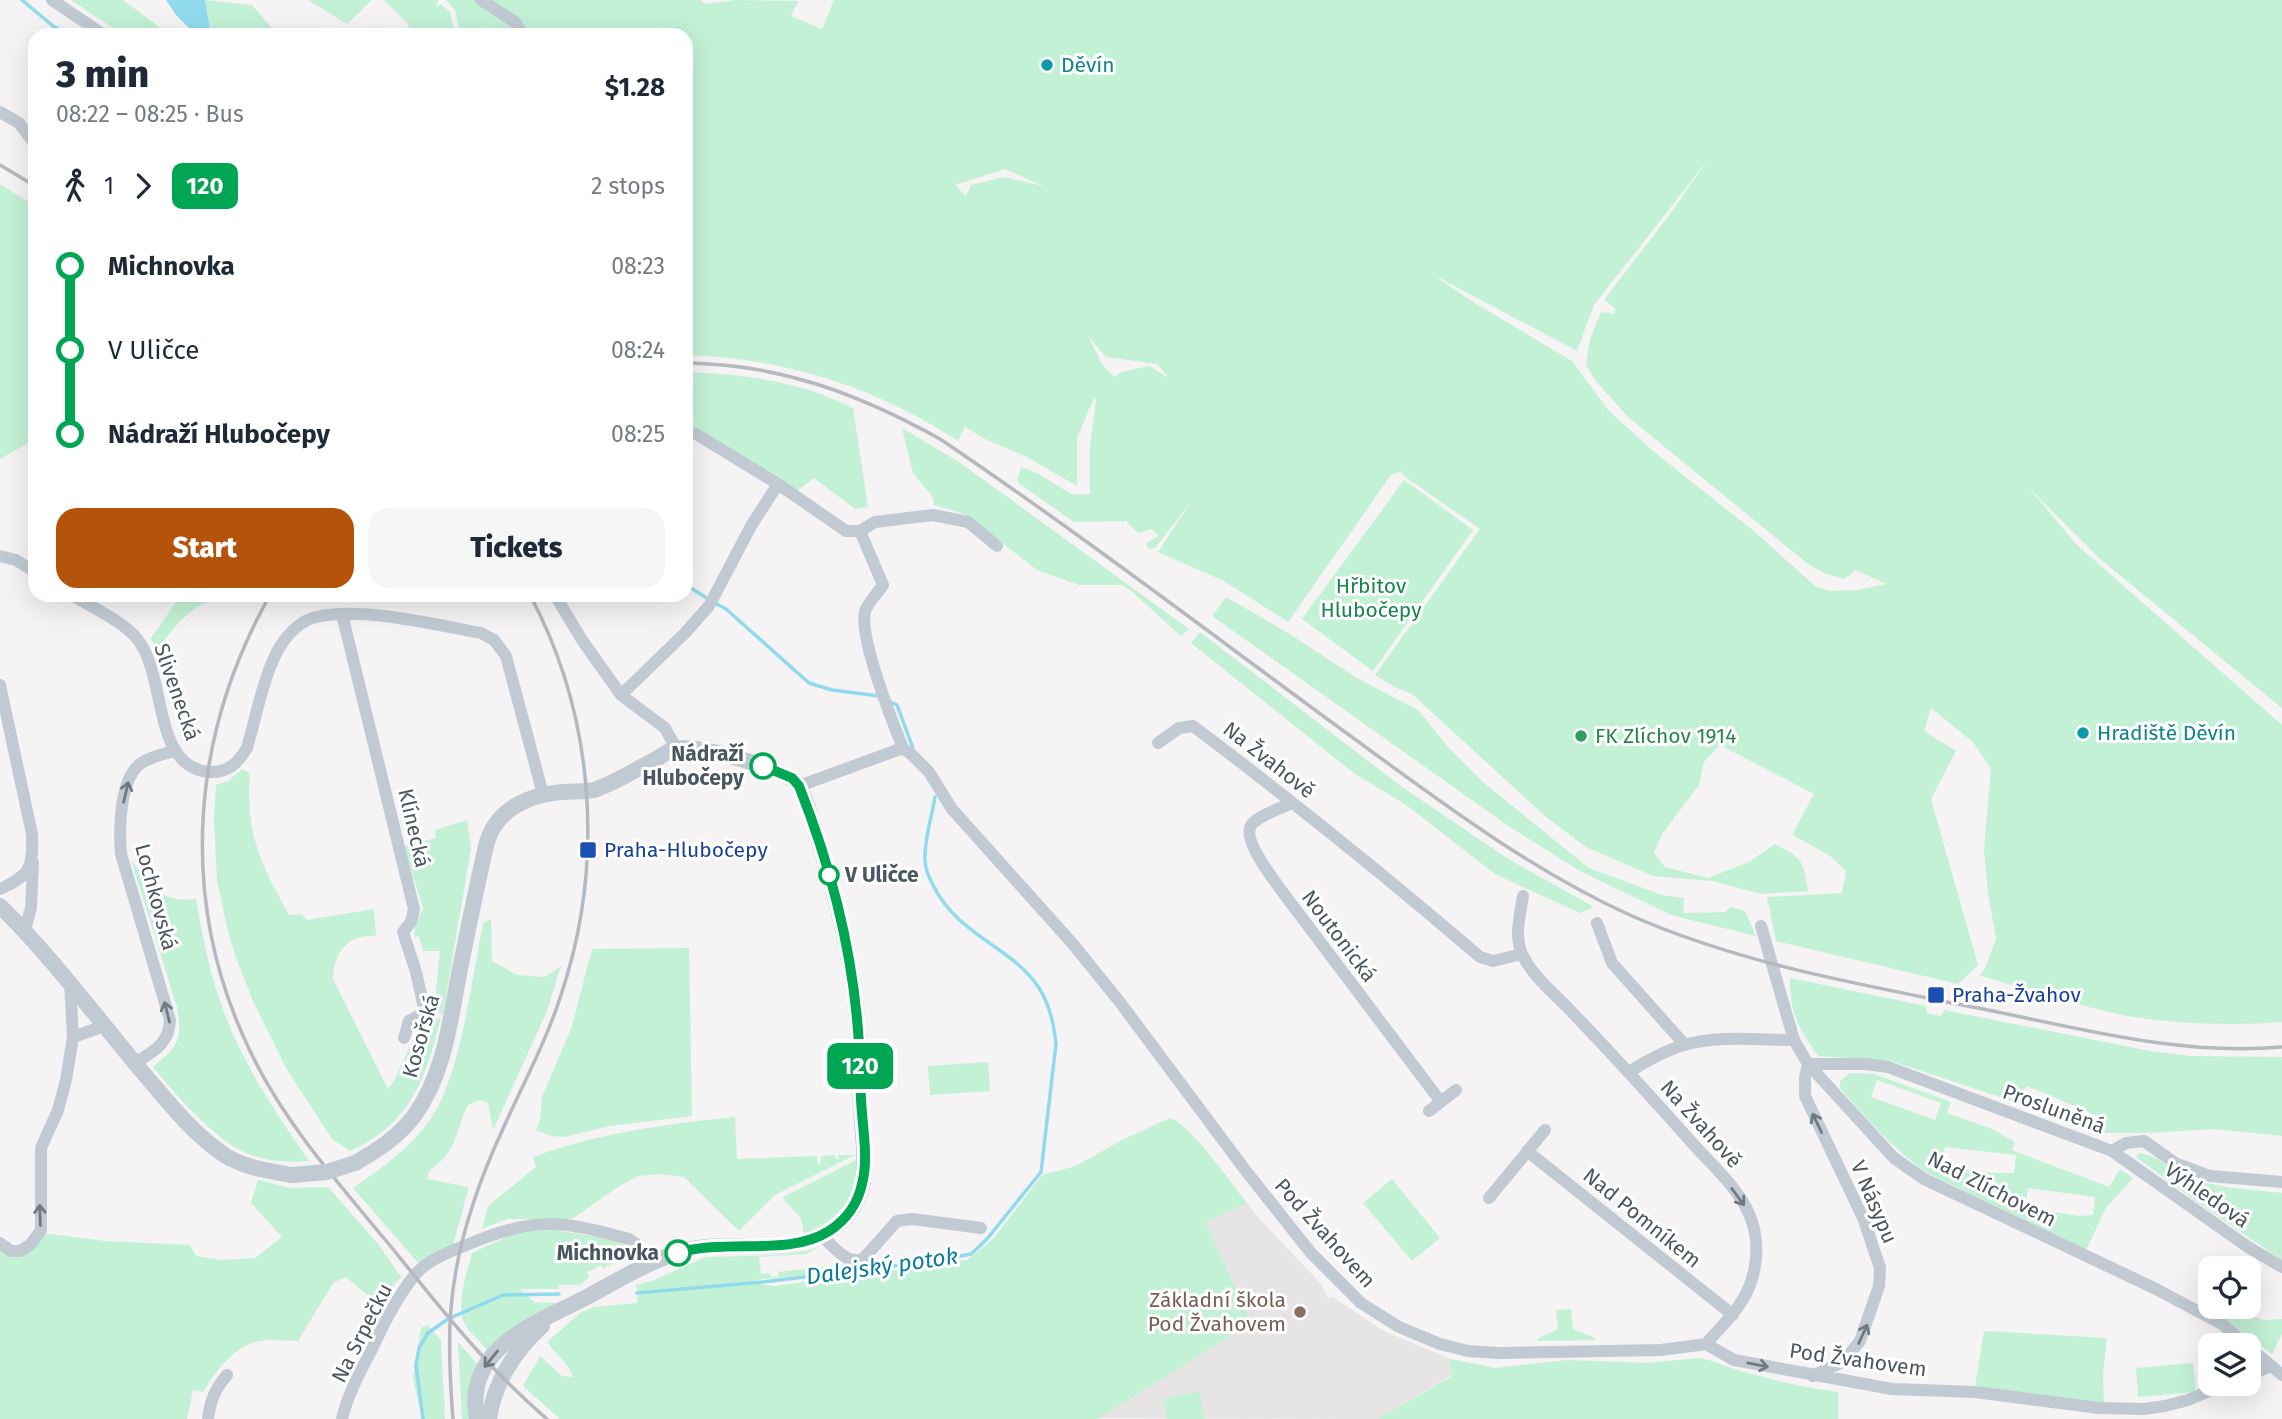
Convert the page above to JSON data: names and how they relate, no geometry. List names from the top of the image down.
{
  "streets": {
    "street": [
      "Slivenecká",
      "Na Žvahově",
      "Klínecká",
      "Lochkovská",
      "Noutonická",
      "Kosořská",
      "Prosluněná",
      "Nad Zlíchovem",
      "Výhledová",
      "V Násypu",
      "Nad Pomníkem",
      "Pod Žvahovem",
      "Na Srpečku"
    ]
  },
  "crossings": [
    ["Slivenecká", "Klínecká"],
    ["Slivenecká", "Lochkovská"],
    ["Slivenecká", "Kosořská"],
    ["Na Žvahově", "Noutonická"],
    ["Na Žvahově", "Nad Pomníkem"],
    ["Na Žvahově", "Pod Žvahovem"],
    ["Lochkovská", "Kosořská"],
    ["Prosluněná", "Nad Zlíchovem"],
    ["Prosluněná", "Výhledová"],
    ["Prosluněná", "V Násypu"],
    ["Nad Zlíchovem", "V Násypu"],
    ["V Násypu", "Pod Žvahovem"]
  ],
  "one_way": ["V Násypu"],
  "water": ["Dalejský potok"],
  "parks": ["Hřbitov Hlubočepy"],
  "places": {
    "other": [
      "Děvín",
      "Hradiště Děvín",
      "FK Zlíchov 1914",
      "Nádraží Hlubočepy",
      "V Uličce",
      "Michnovka",
      "Základní škola Pod Žvahovem"
    ],
    "transit": ["Praha-Hlubočepy", "Praha-Žvahov"]
  },
  "lines": ["bus line 120"],
  "page": {
    "on_map": "120",
    "heading": ["3 min", "08:22 – 08:25 · Bus", "$1.28"],
    "legs": ["1", "120", "2 stops"],
    "list": [
      {
        "name": "Michnovka",
        "value": "08:23"
      },
      {
        "name": "V Uličce",
        "value": "08:24"
      },
      {
        "name": "Nádraží Hlubočepy",
        "value": "08:25"
      }
    ],
    "buttons": ["Start", "Tickets"]
  }
}
